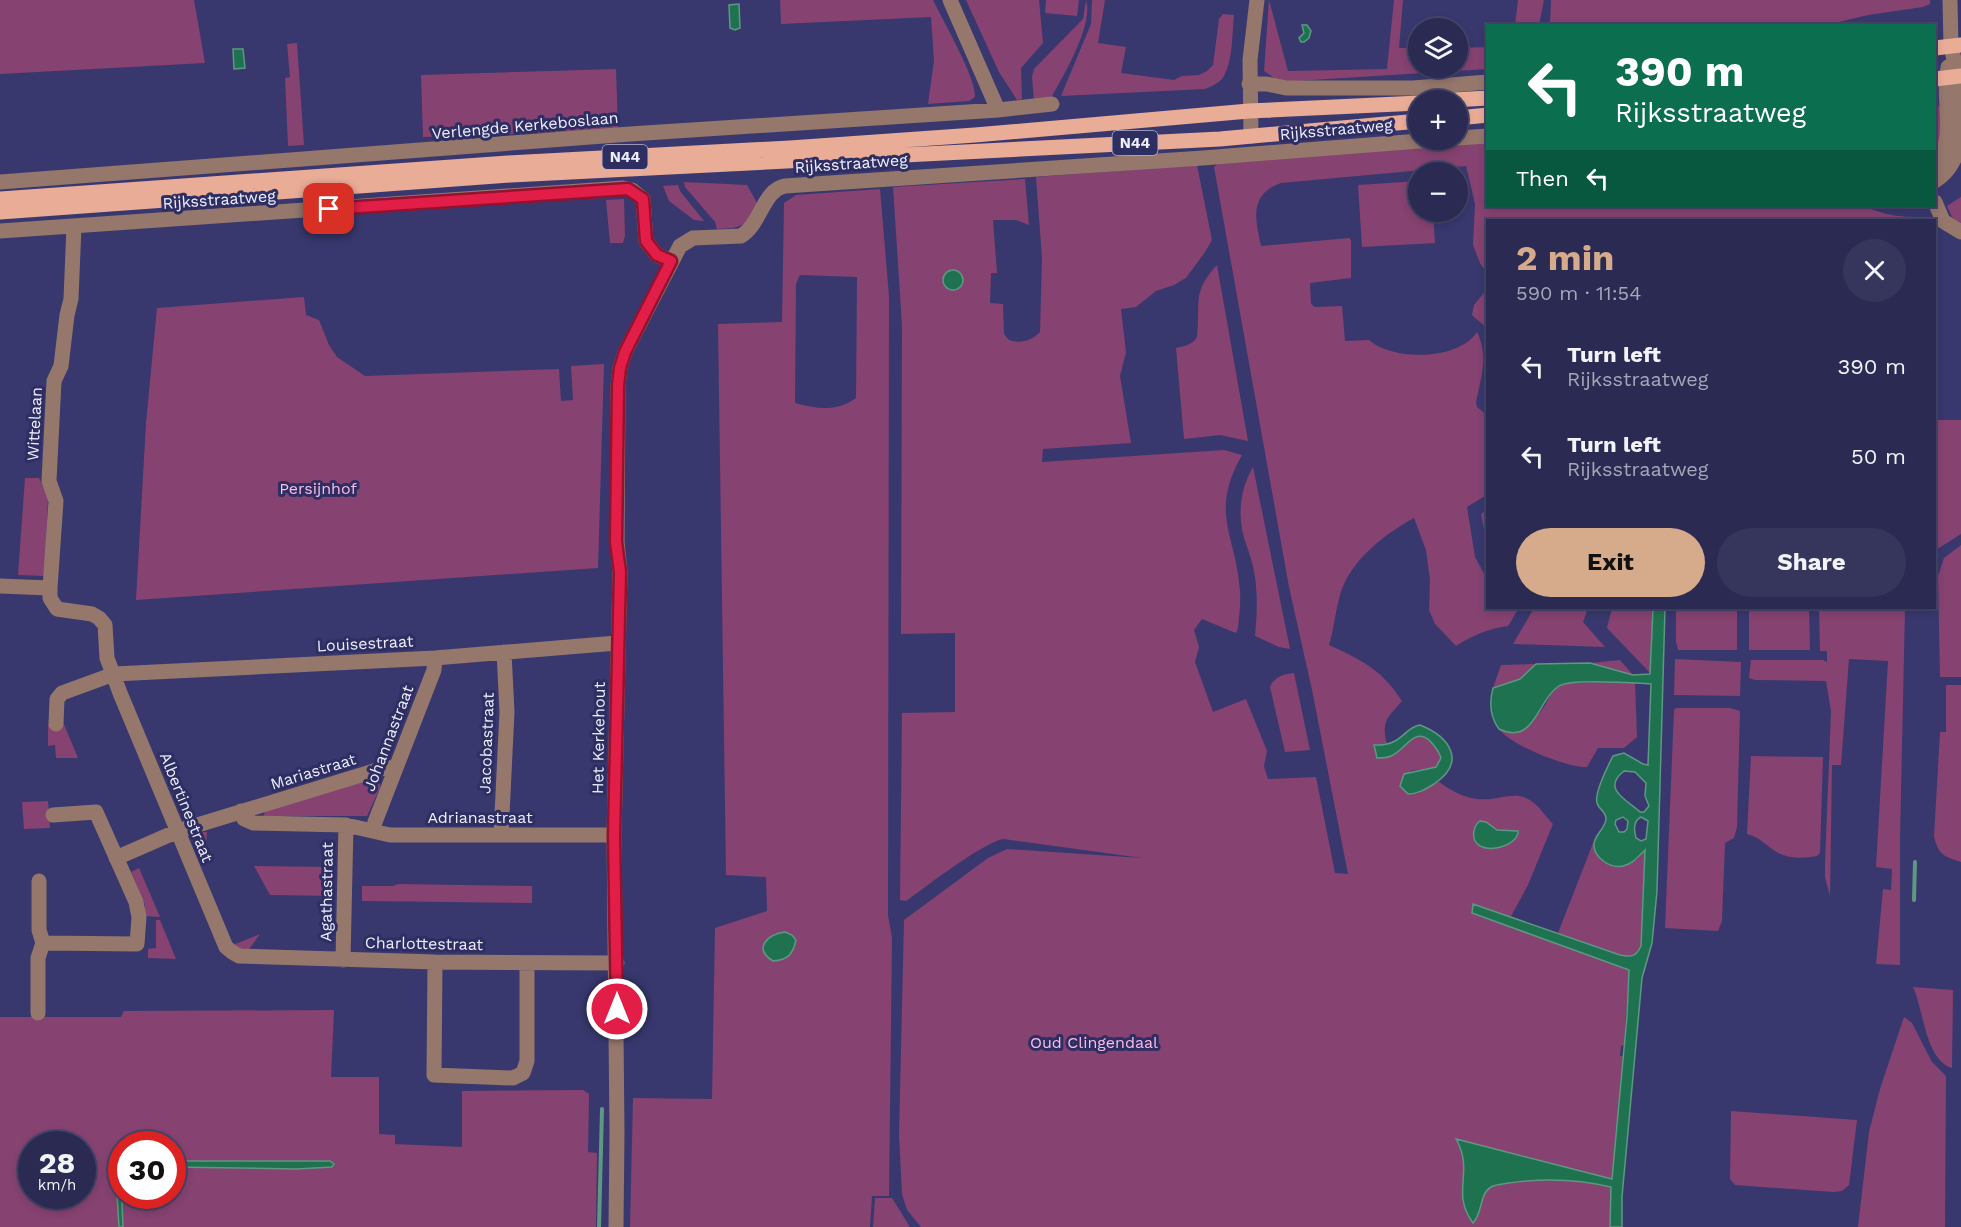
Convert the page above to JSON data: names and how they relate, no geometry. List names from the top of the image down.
{
  "streets": {
    "main road": ["Rijksstraatweg", "N44"],
    "street": [
      "Verlengde Kerkeboslaan",
      "Wittelaan",
      "Louisestraat",
      "Johannastraat",
      "Het Kerkehout",
      "Jacobastraat",
      "Mariastraat",
      "Albertinestraat",
      "Adrianastraat",
      "Agathastraat",
      "Charlottestraat"
    ]
  },
  "crossings": [
    ["Rijksstraatweg", "Wittelaan"],
    ["Rijksstraatweg", "Het Kerkehout"],
    ["Wittelaan", "Albertinestraat"],
    ["Louisestraat", "Johannastraat"],
    ["Louisestraat", "Het Kerkehout"],
    ["Louisestraat", "Jacobastraat"],
    ["Louisestraat", "Albertinestraat"],
    ["Johannastraat", "Mariastraat"],
    ["Johannastraat", "Adrianastraat"],
    ["Het Kerkehout", "Adrianastraat"],
    ["Het Kerkehout", "Charlottestraat"],
    ["Jacobastraat", "Adrianastraat"],
    ["Mariastraat", "Albertinestraat"],
    ["Albertinestraat", "Charlottestraat"],
    ["Adrianastraat", "Agathastraat"],
    ["Agathastraat", "Charlottestraat"]
  ],
  "parks": ["Persijnhof", "Oud Clingendaal"],
  "page": {
    "map_buttons": ["+", "−"],
    "turn": ["390 m", "Rijksstraatweg"],
    "then": "Then",
    "heading": ["2 min", "590 m · 11:54"],
    "list": [
      {
        "name": "Turn left",
        "note": "Rijksstraatweg",
        "value": "390 m"
      },
      {
        "name": "Turn left",
        "note": "Rijksstraatweg",
        "value": "50 m"
      }
    ],
    "buttons": ["Exit", "Share"],
    "speed": "28 km/h",
    "limit": "30"
  }
}
